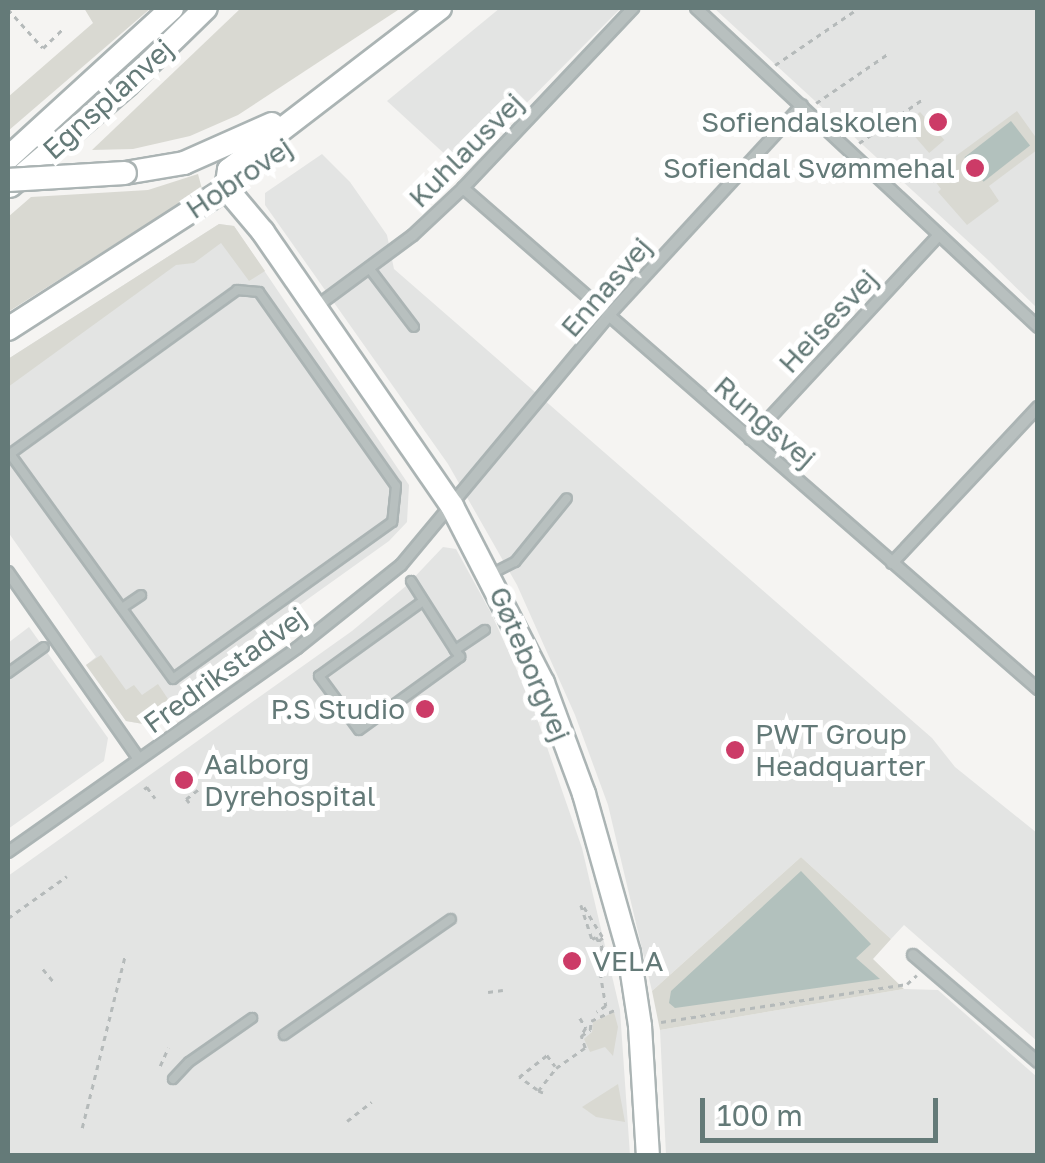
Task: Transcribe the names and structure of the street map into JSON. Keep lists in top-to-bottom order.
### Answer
{
  "streets": {
    "main road": ["Egnsplanvej", "Hobrovej", "Gøteborgvej"],
    "street": [
      "Kuhlausvej",
      "Ennasvej",
      "Heisesvej",
      "Rungsvej",
      "Fredrikstadvej"
    ]
  },
  "crossings": [
    ["Kuhlausvej", "Rungsvej"],
    ["Kuhlausvej", "Gøteborgvej"],
    ["Hobrovej", "Gøteborgvej"],
    ["Ennasvej", "Rungsvej"],
    ["Ennasvej", "Gøteborgvej"],
    ["Ennasvej", "Fredrikstadvej"],
    ["Heisesvej", "Rungsvej"],
    ["Gøteborgvej", "Fredrikstadvej"]
  ],
  "places": [
    "Sofiendalskolen",
    "Sofiendal Svømmehal",
    "P.S Studio",
    "PWT Group Headquarter",
    "Aalborg Dyrehospital",
    "VELA"
  ],
  "scale_bar": "100 m"
}
